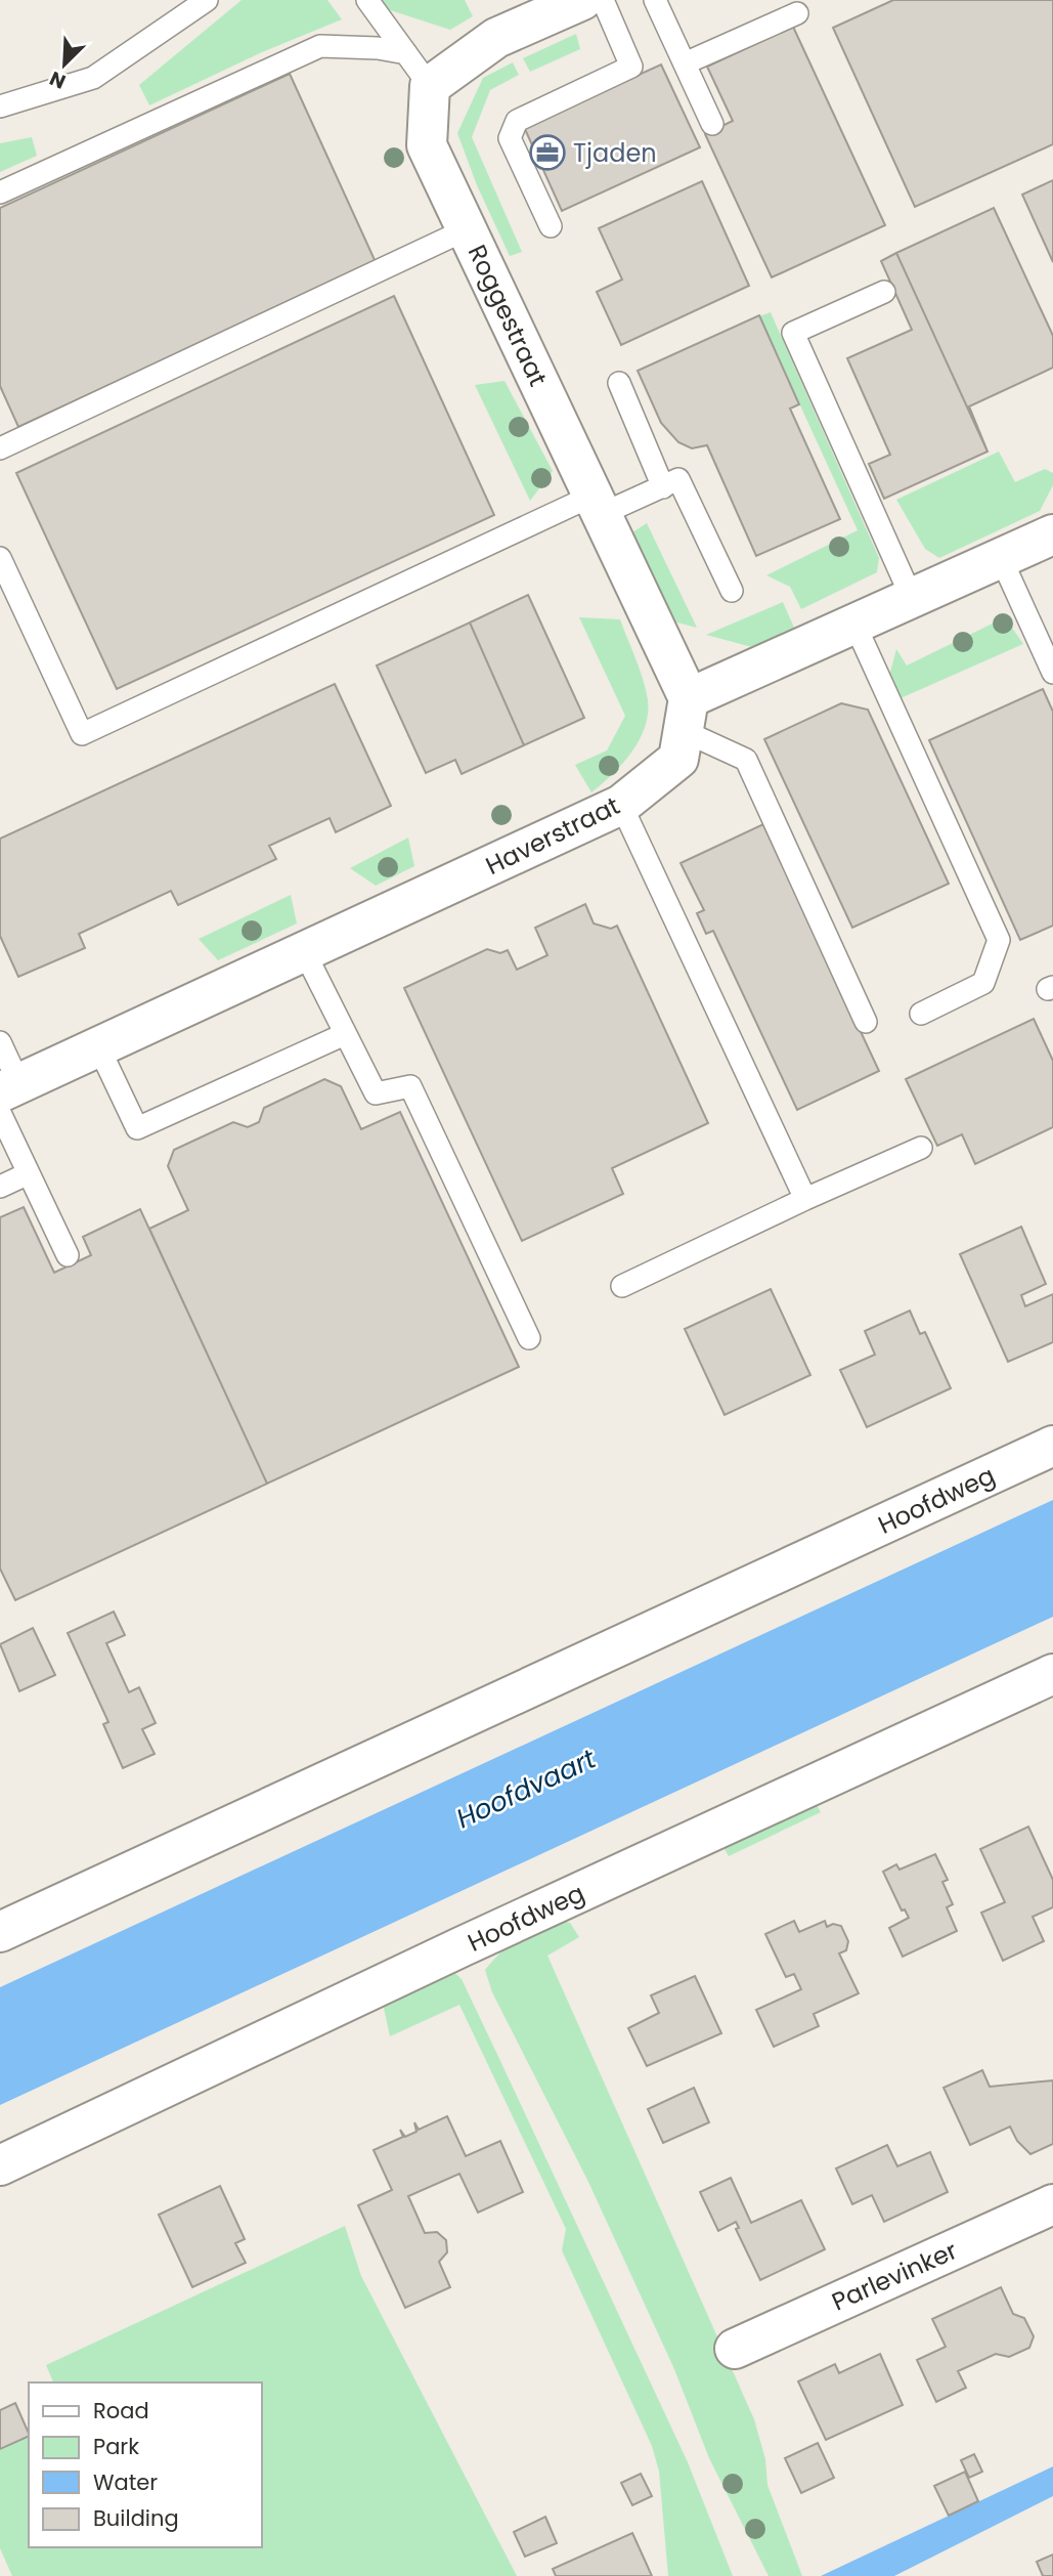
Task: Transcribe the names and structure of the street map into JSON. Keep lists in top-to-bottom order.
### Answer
{
  "streets": {
    "street": [
      "Roggestraat",
      "Haverstraat",
      "Hoofdweg",
      "Parlevinker"
    ]
  },
  "crossings": [
    ["Roggestraat", "Haverstraat"]
  ],
  "water": ["Hoofdvaart"],
  "places": {
    "office": ["Tjaden"]
  },
  "legend": [
    "Road",
    "Park",
    "Water",
    "Building"
  ],
  "north": "bottom left"
}
